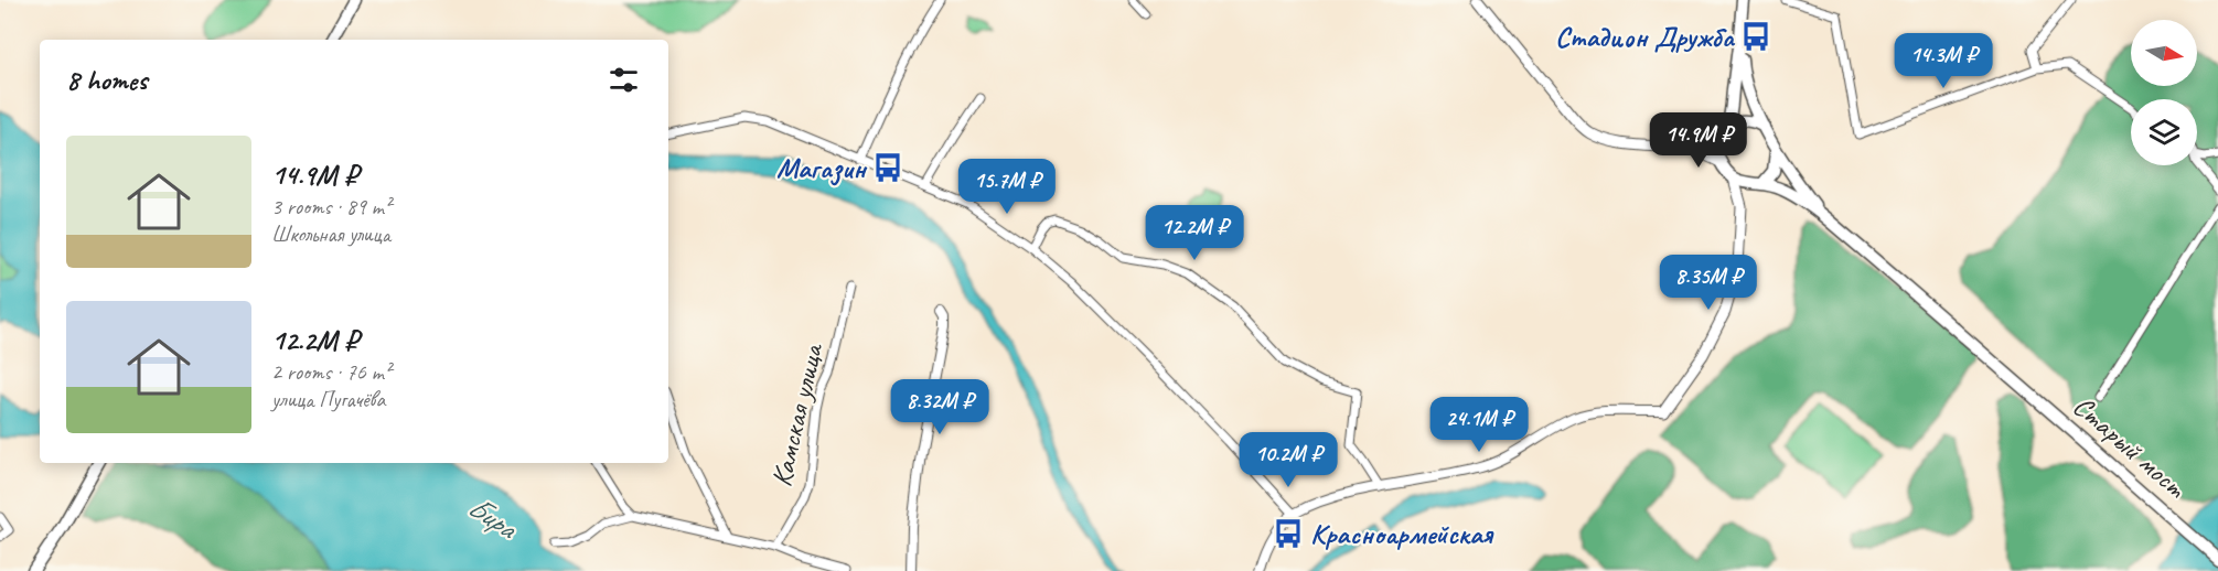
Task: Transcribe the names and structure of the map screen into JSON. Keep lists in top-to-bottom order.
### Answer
{
  "streets": {
    "main road": ["Старый мост"],
    "street": ["Камская улица"]
  },
  "water": ["Бира"],
  "places": {
    "bus stop": ["Стадион Дружба", "Магазин", "Красноармейская"]
  },
  "north": "right",
  "page": {
    "price": [
      "14.3M ₽",
      "14.9M ₽",
      "15.7M ₽",
      "12.2M ₽",
      "8.35M ₽",
      "8.32M ₽",
      "24.1M ₽",
      "10.2M ₽"
    ],
    "heading": "8 homes",
    "list": [
      {
        "name": "14.9M ₽",
        "note": "3 rooms · 89 m² · Школьная улица"
      },
      {
        "name": "12.2M ₽",
        "note": "2 rooms · 76 m² · улица Пугачёва"
      }
    ]
  }
}
